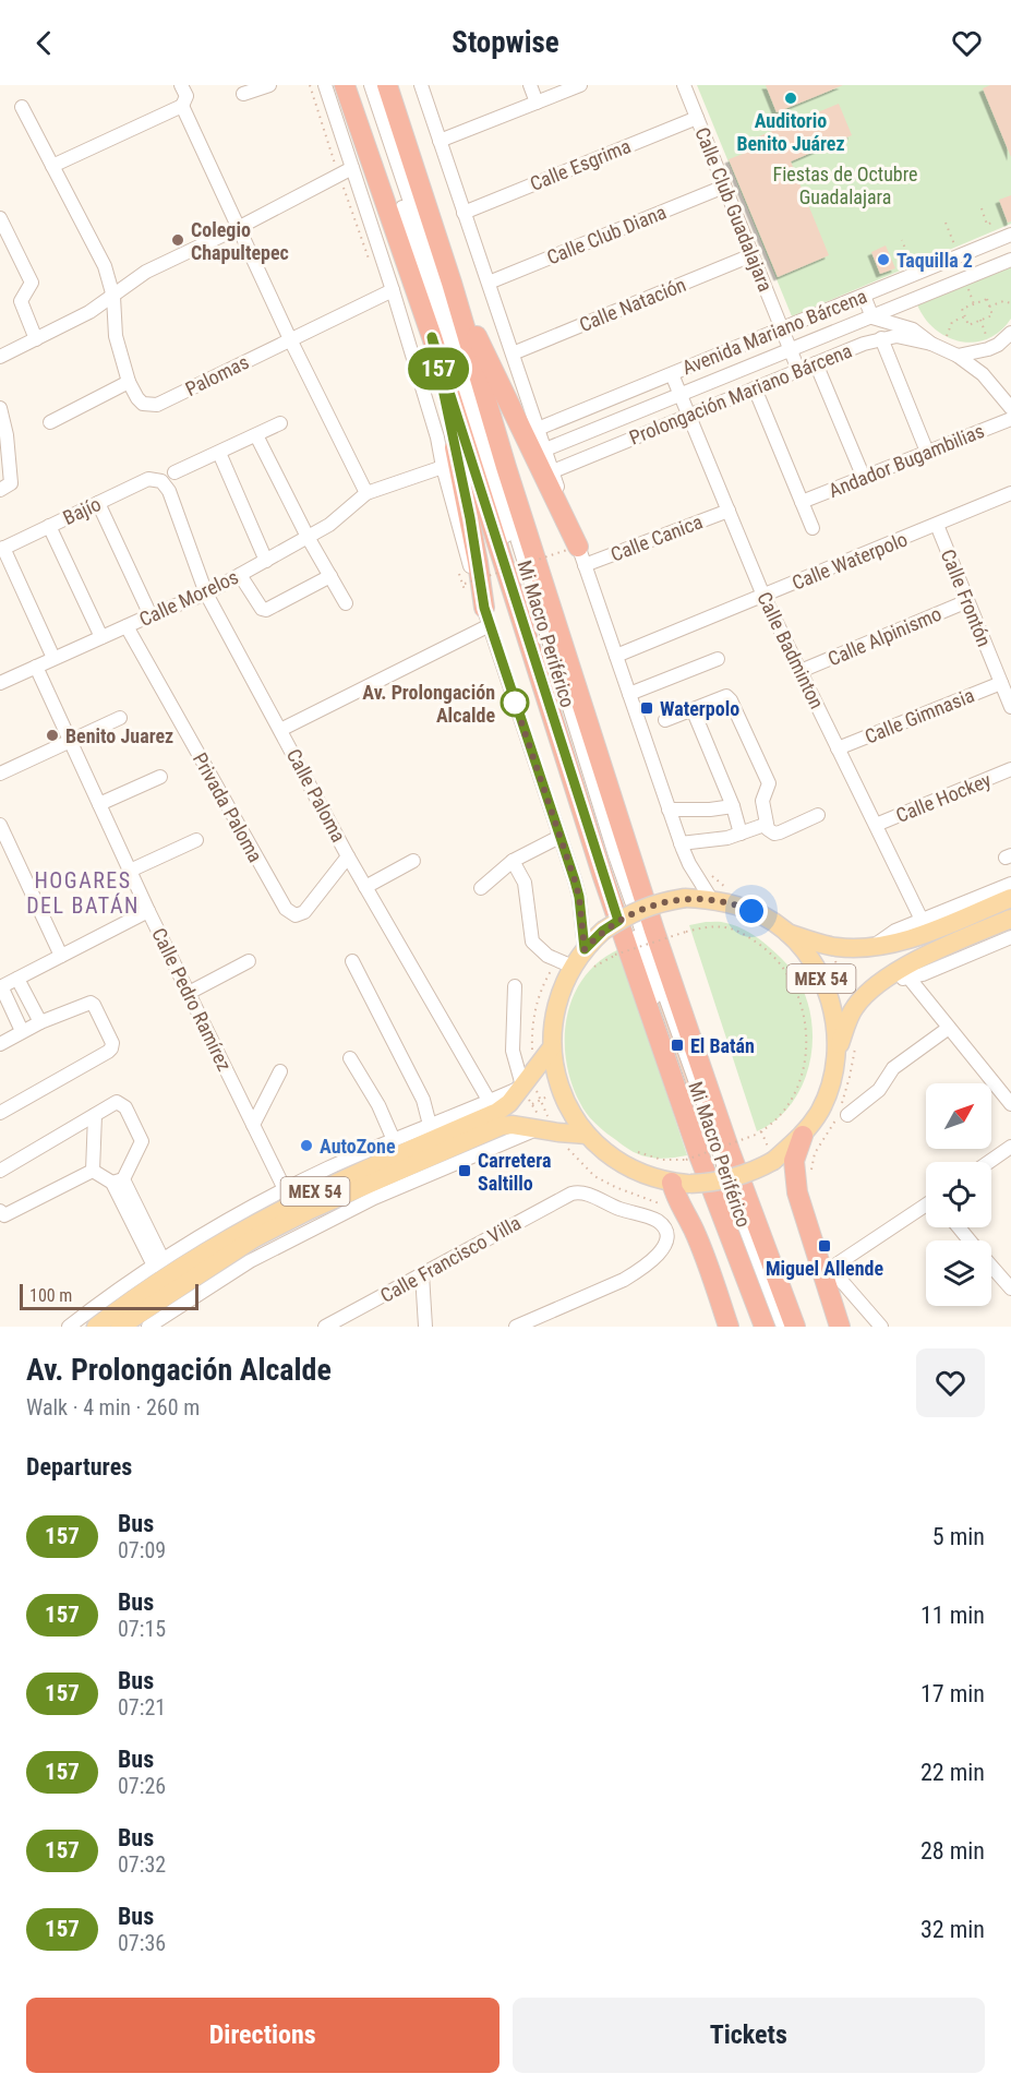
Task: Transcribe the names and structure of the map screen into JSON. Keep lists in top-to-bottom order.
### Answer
{
  "streets": {
    "main road": ["MEX 54"],
    "street": [
      "Calle Esgrima",
      "Calle Club Guadalajara",
      "Calle Club Diana",
      "Calle Natación",
      "Avenida Mariano Bárcena",
      "Palomas",
      "Prolongación Mariano Bárcena",
      "Andador Bugambilias",
      "Bajío",
      "Calle Canica",
      "Calle Waterpolo",
      "Calle Morelos",
      "Calle Frontón",
      "Mi Macro Periférico",
      "Calle Alpinismo",
      "Calle Badminton",
      "Calle Gimnasia",
      "Calle Paloma",
      "Calle Hockey",
      "Privada Paloma",
      "Calle Pedro Ramírez",
      "Calle Francisco Villa"
    ]
  },
  "crossings": [
    ["Calle Esgrima", "Calle Club Guadalajara"],
    ["Calle Club Guadalajara", "Calle Club Diana"],
    ["Calle Club Guadalajara", "Calle Natación"],
    ["Calle Club Guadalajara", "Avenida Mariano Bárcena"],
    ["Calle Club Guadalajara", "Prolongación Mariano Bárcena"],
    ["Avenida Mariano Bárcena", "Calle Badminton"],
    ["Prolongación Mariano Bárcena", "Calle Badminton"],
    ["Bajío", "Calle Paloma"],
    ["Calle Canica", "Calle Badminton"],
    ["Calle Waterpolo", "Calle Frontón"],
    ["Calle Waterpolo", "Calle Badminton"],
    ["Calle Morelos", "Calle Paloma"],
    ["Calle Morelos", "Privada Paloma"],
    ["Calle Morelos", "Calle Pedro Ramírez"],
    ["Calle Frontón", "Calle Alpinismo"],
    ["Calle Frontón", "Calle Gimnasia"],
    ["Calle Alpinismo", "Calle Badminton"],
    ["Calle Badminton", "Calle Gimnasia"],
    ["Calle Badminton", "Calle Hockey"],
    ["Calle Paloma", "Privada Paloma"]
  ],
  "districts": ["HOGARES DEL BATÁN"],
  "parks": ["Fiestas de Octubre Guadalajara"],
  "places": {
    "other": [
      "Auditorio Benito Juárez",
      "Colegio Chapultepec",
      "Taquilla 2",
      "Av. Prolongación Alcalde",
      "Benito Juarez",
      "AutoZone"
    ],
    "transit": [
      "Waterpolo",
      "El Batán",
      "Carretera Saltillo",
      "Miguel Allende"
    ]
  },
  "lines": ["bus line 157"],
  "scale_bar": "100 m",
  "north": "top right",
  "page": {
    "header": "Stopwise",
    "on_map": "157",
    "scale": "100 m",
    "heading": [
      ["Av. Prolongación Alcalde", "Walk · 4 min · 260 m"],
      "Departures"
    ],
    "list": [
      {
        "mark": "157",
        "name": "Bus",
        "note": "07:09",
        "value": "5 min"
      },
      {
        "mark": "157",
        "name": "Bus",
        "note": "07:15",
        "value": "11 min"
      },
      {
        "mark": "157",
        "name": "Bus",
        "note": "07:21",
        "value": "17 min"
      },
      {
        "mark": "157",
        "name": "Bus",
        "note": "07:26",
        "value": "22 min"
      },
      {
        "mark": "157",
        "name": "Bus",
        "note": "07:32",
        "value": "28 min"
      },
      {
        "mark": "157",
        "name": "Bus",
        "note": "07:36",
        "value": "32 min"
      }
    ],
    "buttons": ["Directions", "Tickets"]
  }
}
